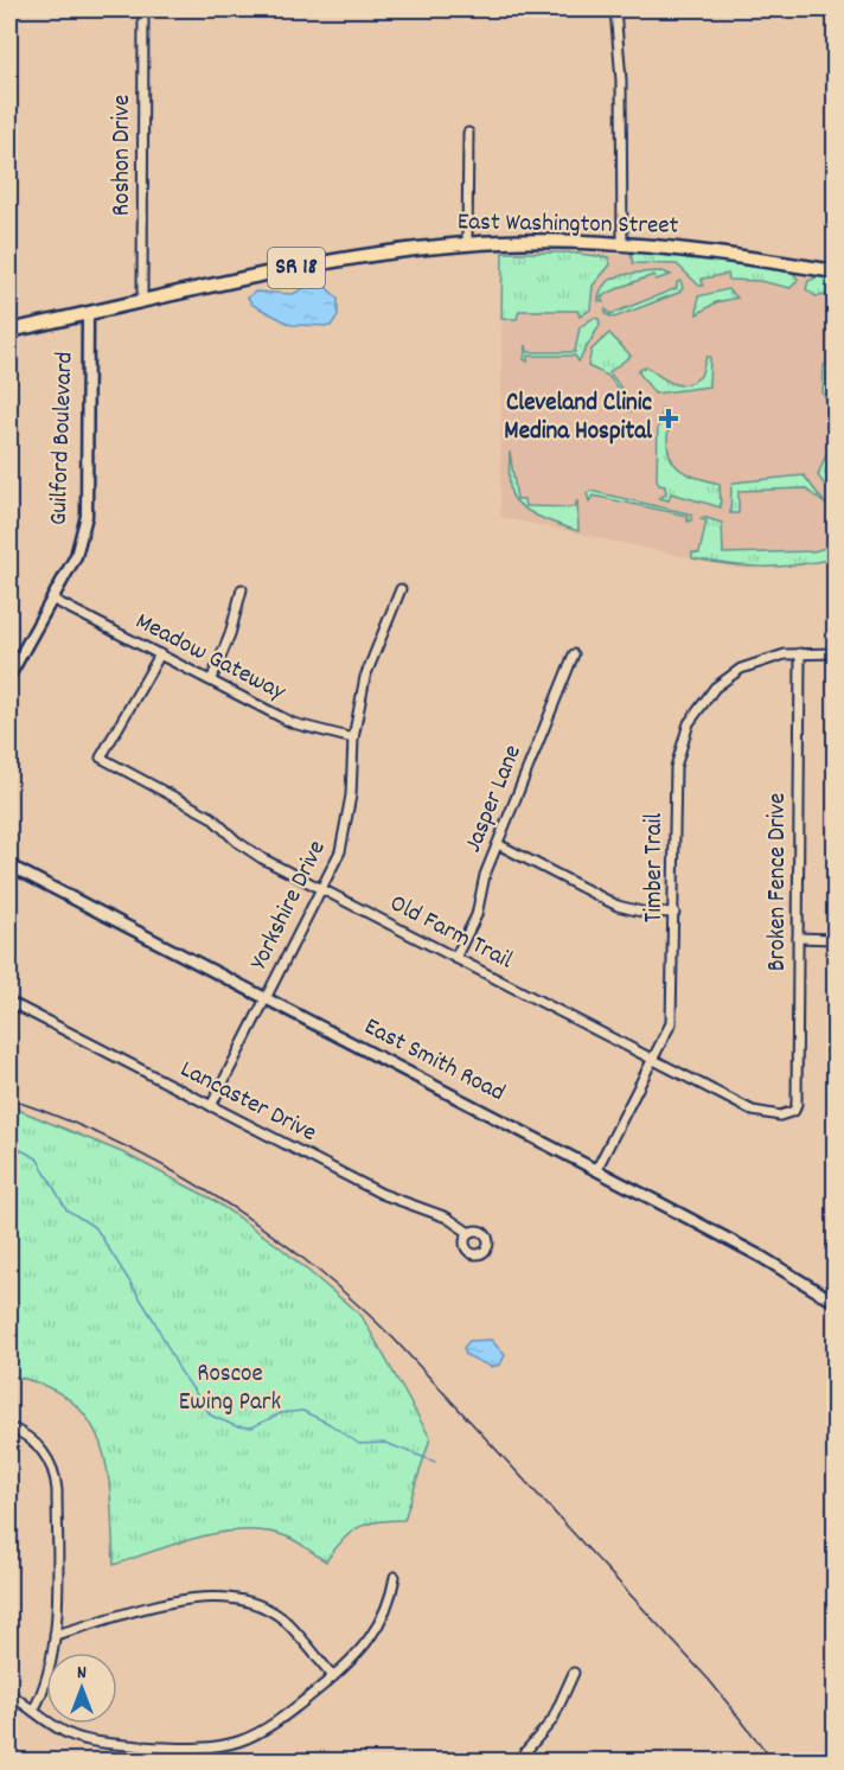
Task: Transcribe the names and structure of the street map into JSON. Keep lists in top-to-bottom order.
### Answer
{
  "streets": {
    "highway": ["East Washington Street", "SR 18"],
    "street": [
      "Roshon Drive",
      "Guilford Boulevard",
      "Meadow Gateway",
      "Jasper Lane",
      "Timber Trail",
      "Broken Fence Drive",
      "Yorkshire Drive",
      "Old Farm Trail",
      "East Smith Road",
      "Lancaster Drive"
    ]
  },
  "crossings": [
    ["Roshon Drive", "East Washington Street"],
    ["East Washington Street", "Guilford Boulevard"],
    ["Guilford Boulevard", "Meadow Gateway"],
    ["Meadow Gateway", "Yorkshire Drive"],
    ["Meadow Gateway", "Old Farm Trail"],
    ["Jasper Lane", "Old Farm Trail"],
    ["Timber Trail", "Broken Fence Drive"],
    ["Timber Trail", "Old Farm Trail"],
    ["Timber Trail", "East Smith Road"],
    ["Broken Fence Drive", "Old Farm Trail"],
    ["Yorkshire Drive", "Old Farm Trail"],
    ["Yorkshire Drive", "East Smith Road"],
    ["Yorkshire Drive", "Lancaster Drive"]
  ],
  "parks": ["Roscoe Ewing Park"],
  "places": {
    "health": ["Cleveland Clinic Medina Hospital"]
  },
  "north": "top"
}
